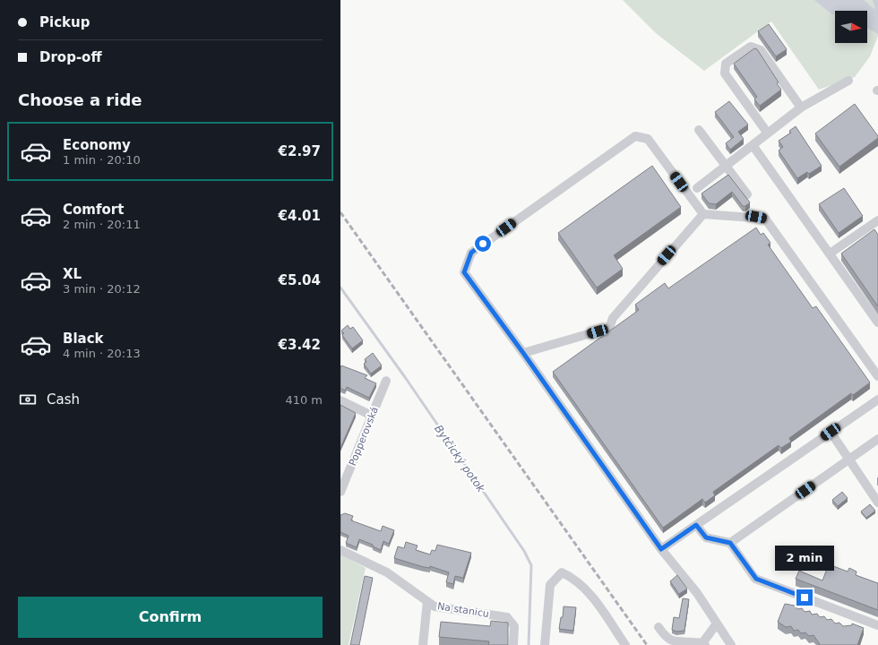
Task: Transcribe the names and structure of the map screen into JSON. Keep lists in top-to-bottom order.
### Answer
{
  "streets": {
    "street": ["Popperovská", "Na stanicu"]
  },
  "water": ["Bytčický potok"],
  "north": "right",
  "page": {
    "banner": ["Pickup", "Drop-off"],
    "heading": "Choose a ride",
    "list": [
      {
        "name": "Economy",
        "note": "1 min · 20:10",
        "value": "€2.97"
      },
      {
        "name": "Comfort",
        "note": "2 min · 20:11",
        "value": "€4.01"
      },
      {
        "name": "XL",
        "note": "3 min · 20:12",
        "value": "€5.04"
      },
      {
        "name": "Black",
        "note": "4 min · 20:13",
        "value": "€3.42"
      }
    ],
    "pay": ["Cash", "410 m"],
    "bubble": "2 min",
    "buttons": "Confirm"
  }
}
